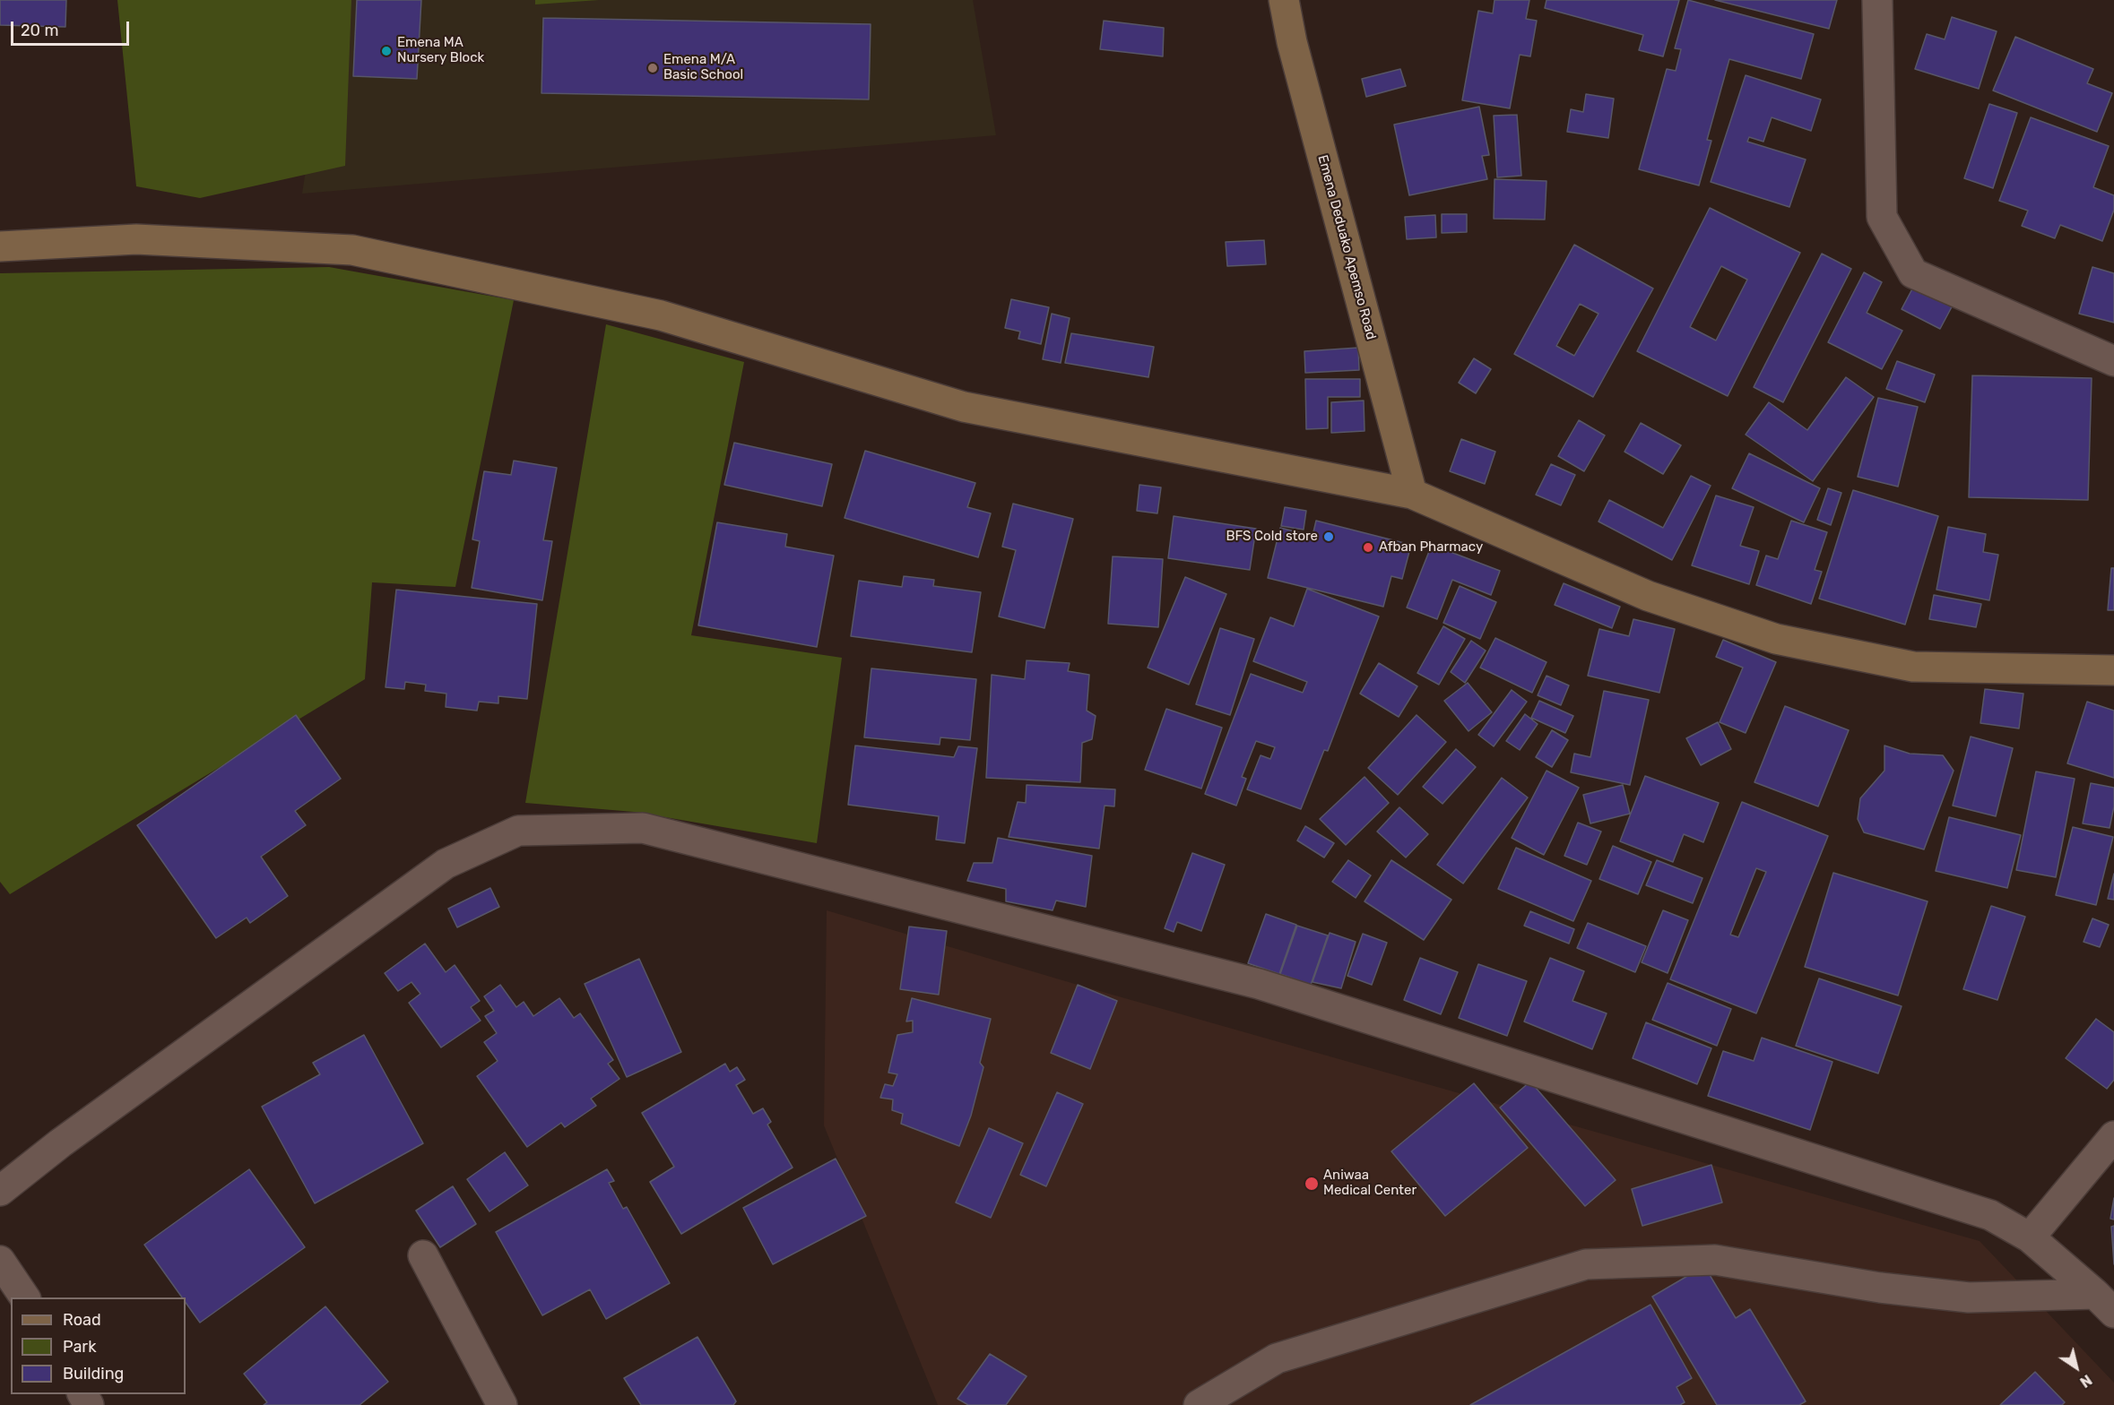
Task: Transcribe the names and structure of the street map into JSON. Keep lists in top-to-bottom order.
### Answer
{
  "streets": {
    "street": ["Emena Deduako Apemso Road"]
  },
  "places": [
    "Emena MA Nursery Block",
    "Emena M/A Basic School",
    "BFS Cold store",
    "Afban Pharmacy",
    "Aniwaa Medical Center"
  ],
  "legend": ["Road", "Park", "Building"],
  "scale_bar": "20 m",
  "north": "bottom right"
}
